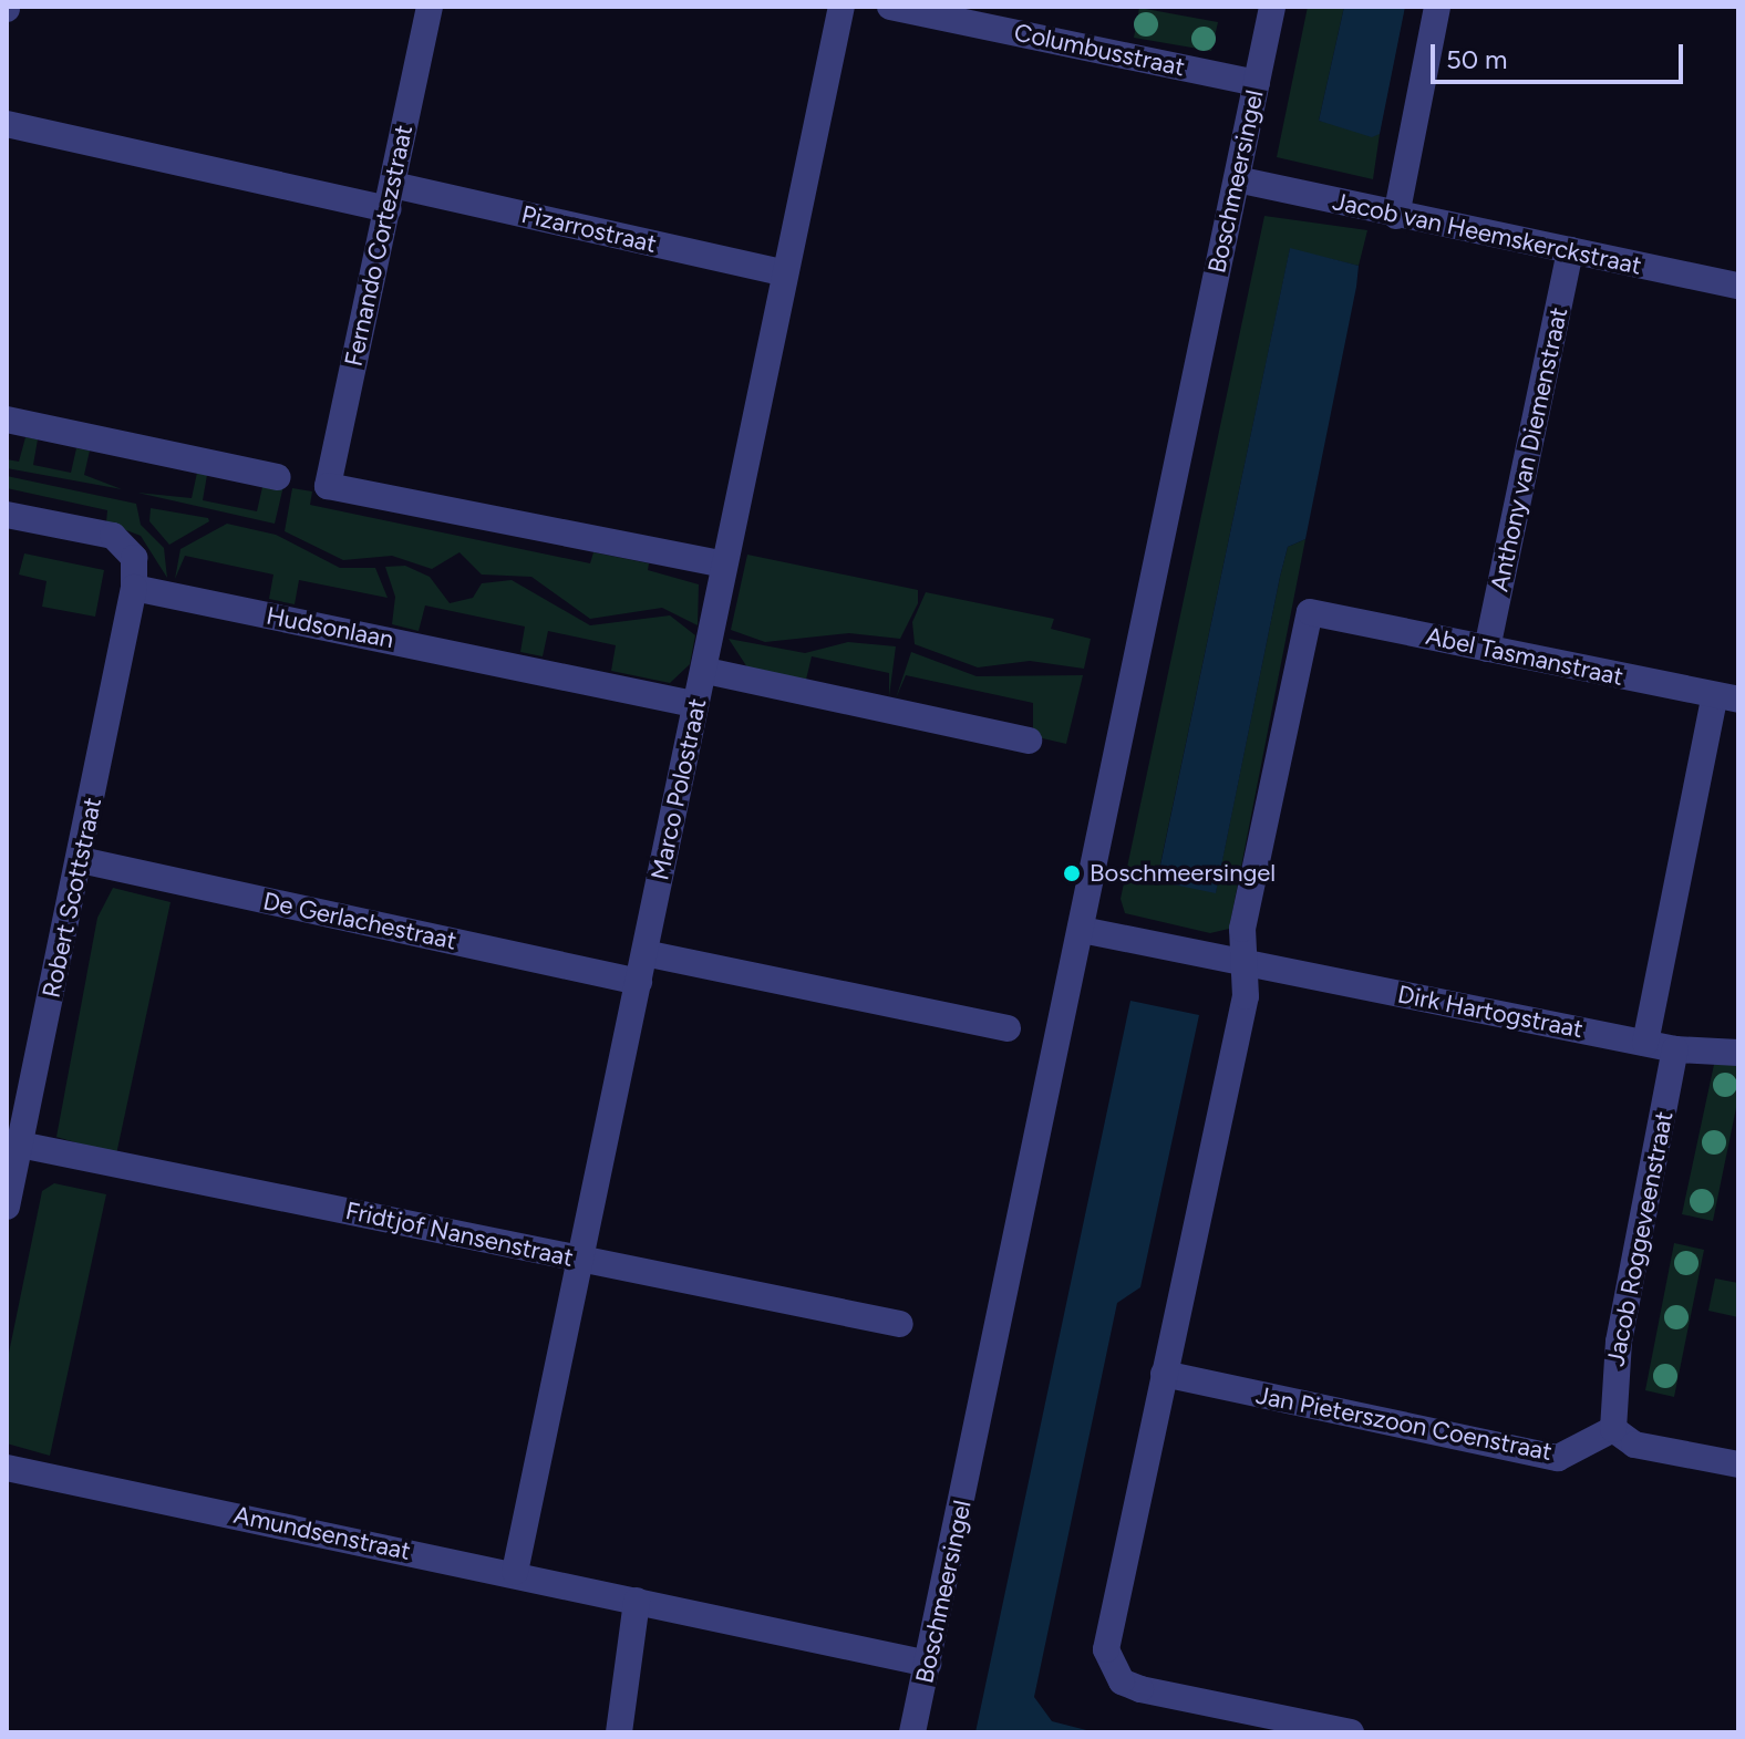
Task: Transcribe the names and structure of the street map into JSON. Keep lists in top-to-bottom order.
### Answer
{
  "streets": {
    "street": [
      "Columbusstraat",
      "Boschmeersingel",
      "Pizarrostraat",
      "Jacob van Heemskerckstraat",
      "Fernando Cortezstraat",
      "Anthony van Diemenstraat",
      "Hudsonlaan",
      "Abel Tasmanstraat",
      "Marco Polostraat",
      "Robert Scottstraat",
      "De Gerlachestraat",
      "Dirk Hartogstraat",
      "Fridtjof Nansenstraat",
      "Jacob Roggeveenstraat",
      "Jan Pieterszoon Coenstraat",
      "Amundsenstraat"
    ]
  },
  "crossings": [
    ["Columbusstraat", "Boschmeersingel"],
    ["Boschmeersingel", "Jacob van Heemskerckstraat"],
    ["Boschmeersingel", "Amundsenstraat"],
    ["Pizarrostraat", "Fernando Cortezstraat"],
    ["Pizarrostraat", "Marco Polostraat"],
    ["Jacob van Heemskerckstraat", "Anthony van Diemenstraat"],
    ["Fernando Cortezstraat", "Marco Polostraat"],
    ["Anthony van Diemenstraat", "Abel Tasmanstraat"],
    ["Hudsonlaan", "Marco Polostraat"],
    ["Hudsonlaan", "Robert Scottstraat"],
    ["Abel Tasmanstraat", "Dirk Hartogstraat"],
    ["Marco Polostraat", "De Gerlachestraat"],
    ["Marco Polostraat", "Fridtjof Nansenstraat"],
    ["Marco Polostraat", "Amundsenstraat"],
    ["Robert Scottstraat", "De Gerlachestraat"],
    ["Robert Scottstraat", "Fridtjof Nansenstraat"],
    ["Dirk Hartogstraat", "Jacob Roggeveenstraat"],
    ["Jacob Roggeveenstraat", "Jan Pieterszoon Coenstraat"]
  ],
  "places": ["Boschmeersingel"],
  "scale_bar": "50 m"
}
